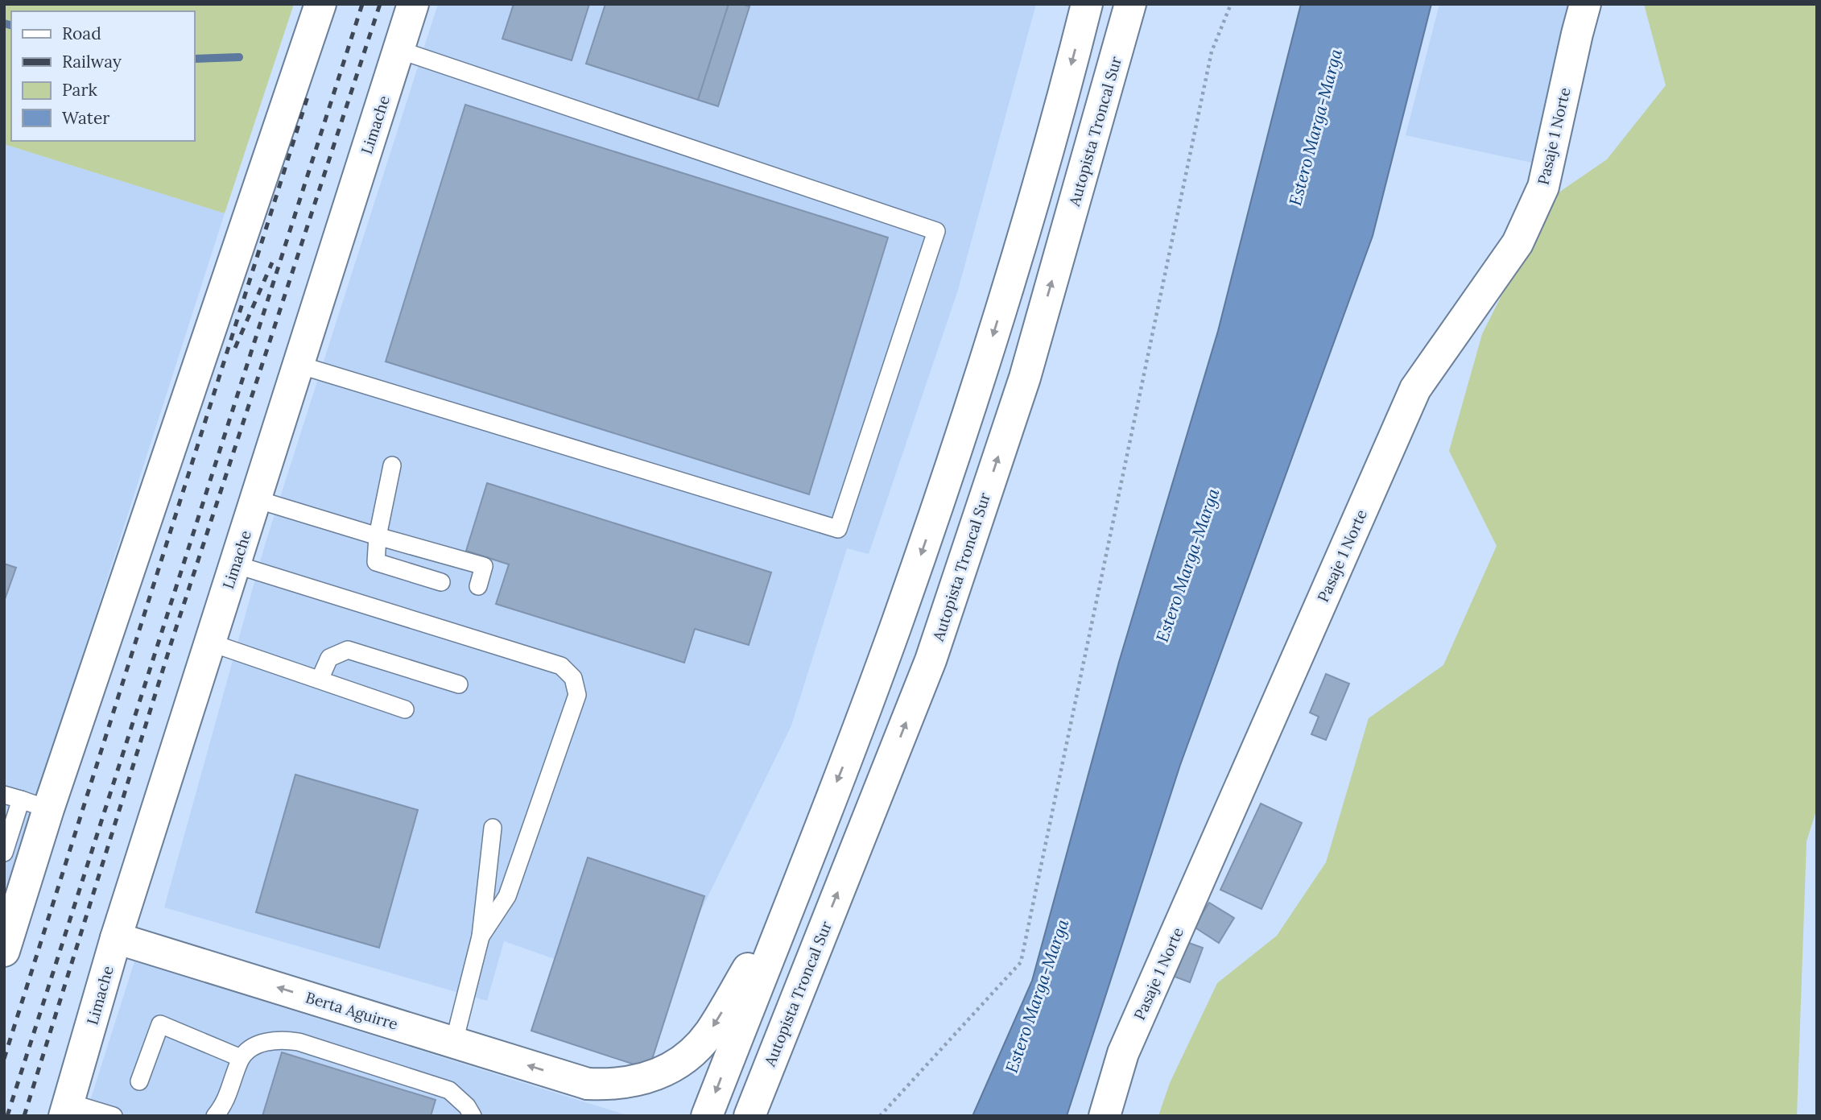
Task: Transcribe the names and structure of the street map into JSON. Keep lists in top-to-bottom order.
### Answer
{
  "streets": {
    "main road": [
      "Limache",
      "Autopista Troncal Sur",
      "Pasaje 1 Norte",
      "Berta Aguirre"
    ]
  },
  "crossings": [
    ["Limache", "Berta Aguirre"]
  ],
  "one_way": ["Berta Aguirre"],
  "water": ["Estero Marga-Marga"],
  "legend": [
    "Road",
    "Railway",
    "Park",
    "Water"
  ]
}
